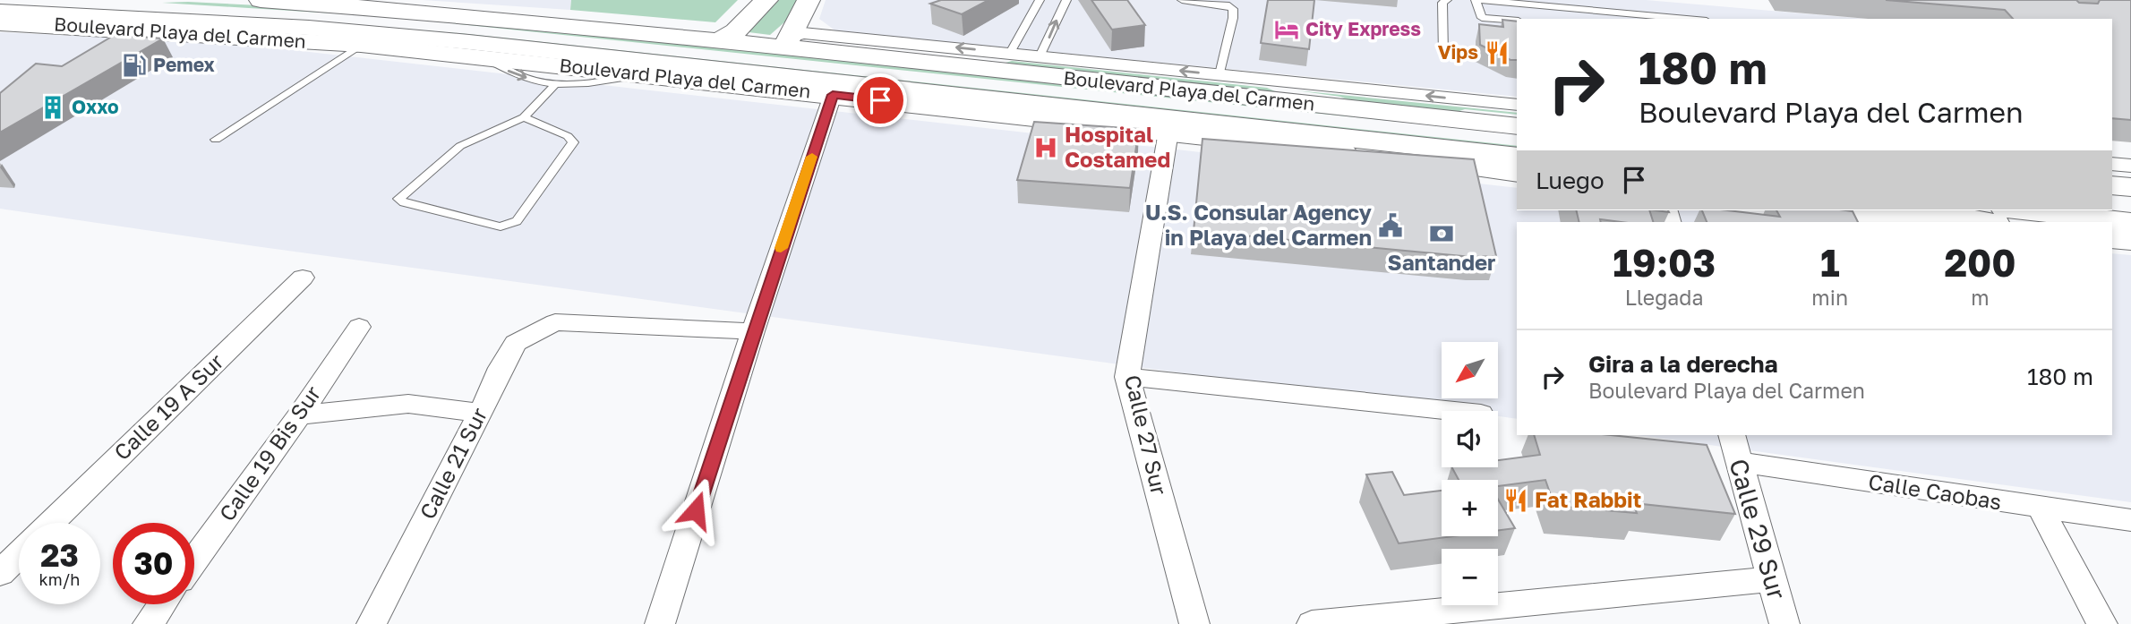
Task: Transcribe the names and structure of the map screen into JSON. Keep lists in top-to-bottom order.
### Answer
{
  "streets": {
    "main road": ["Boulevard Playa del Carmen"],
    "street": [
      "Calle 19 A Sur",
      "Calle 27 Sur",
      "Calle 19 Bis Sur",
      "Calle 21 Sur",
      "Calle Caobas",
      "Calle 29 Sur"
    ]
  },
  "crossings": [
    ["Boulevard Playa del Carmen", "Calle 27 Sur"],
    ["Calle Caobas", "Calle 29 Sur"]
  ],
  "places": {
    "hotel": ["City Express"],
    "restaurant": ["Vips", "Fat Rabbit"],
    "fuel station": ["Pemex"],
    "building": ["Oxxo"],
    "hospital": ["Hospital Costamed"],
    "public building": ["U.S. Consular Agency in Playa del Carmen"],
    "bank": ["Santander"]
  },
  "north": "bottom left",
  "page": {
    "turn": ["180 m", "Boulevard Playa del Carmen"],
    "then": "Luego",
    "eta": [
      "19:03",
      "Llegada",
      "1",
      "min",
      "200",
      "m"
    ],
    "list": [
      {
        "name": "Gira a la derecha",
        "note": "Boulevard Playa del Carmen",
        "value": "180 m"
      }
    ],
    "map_buttons": ["+", "−"],
    "speed": "23 km/h",
    "limit": "30"
  }
}
